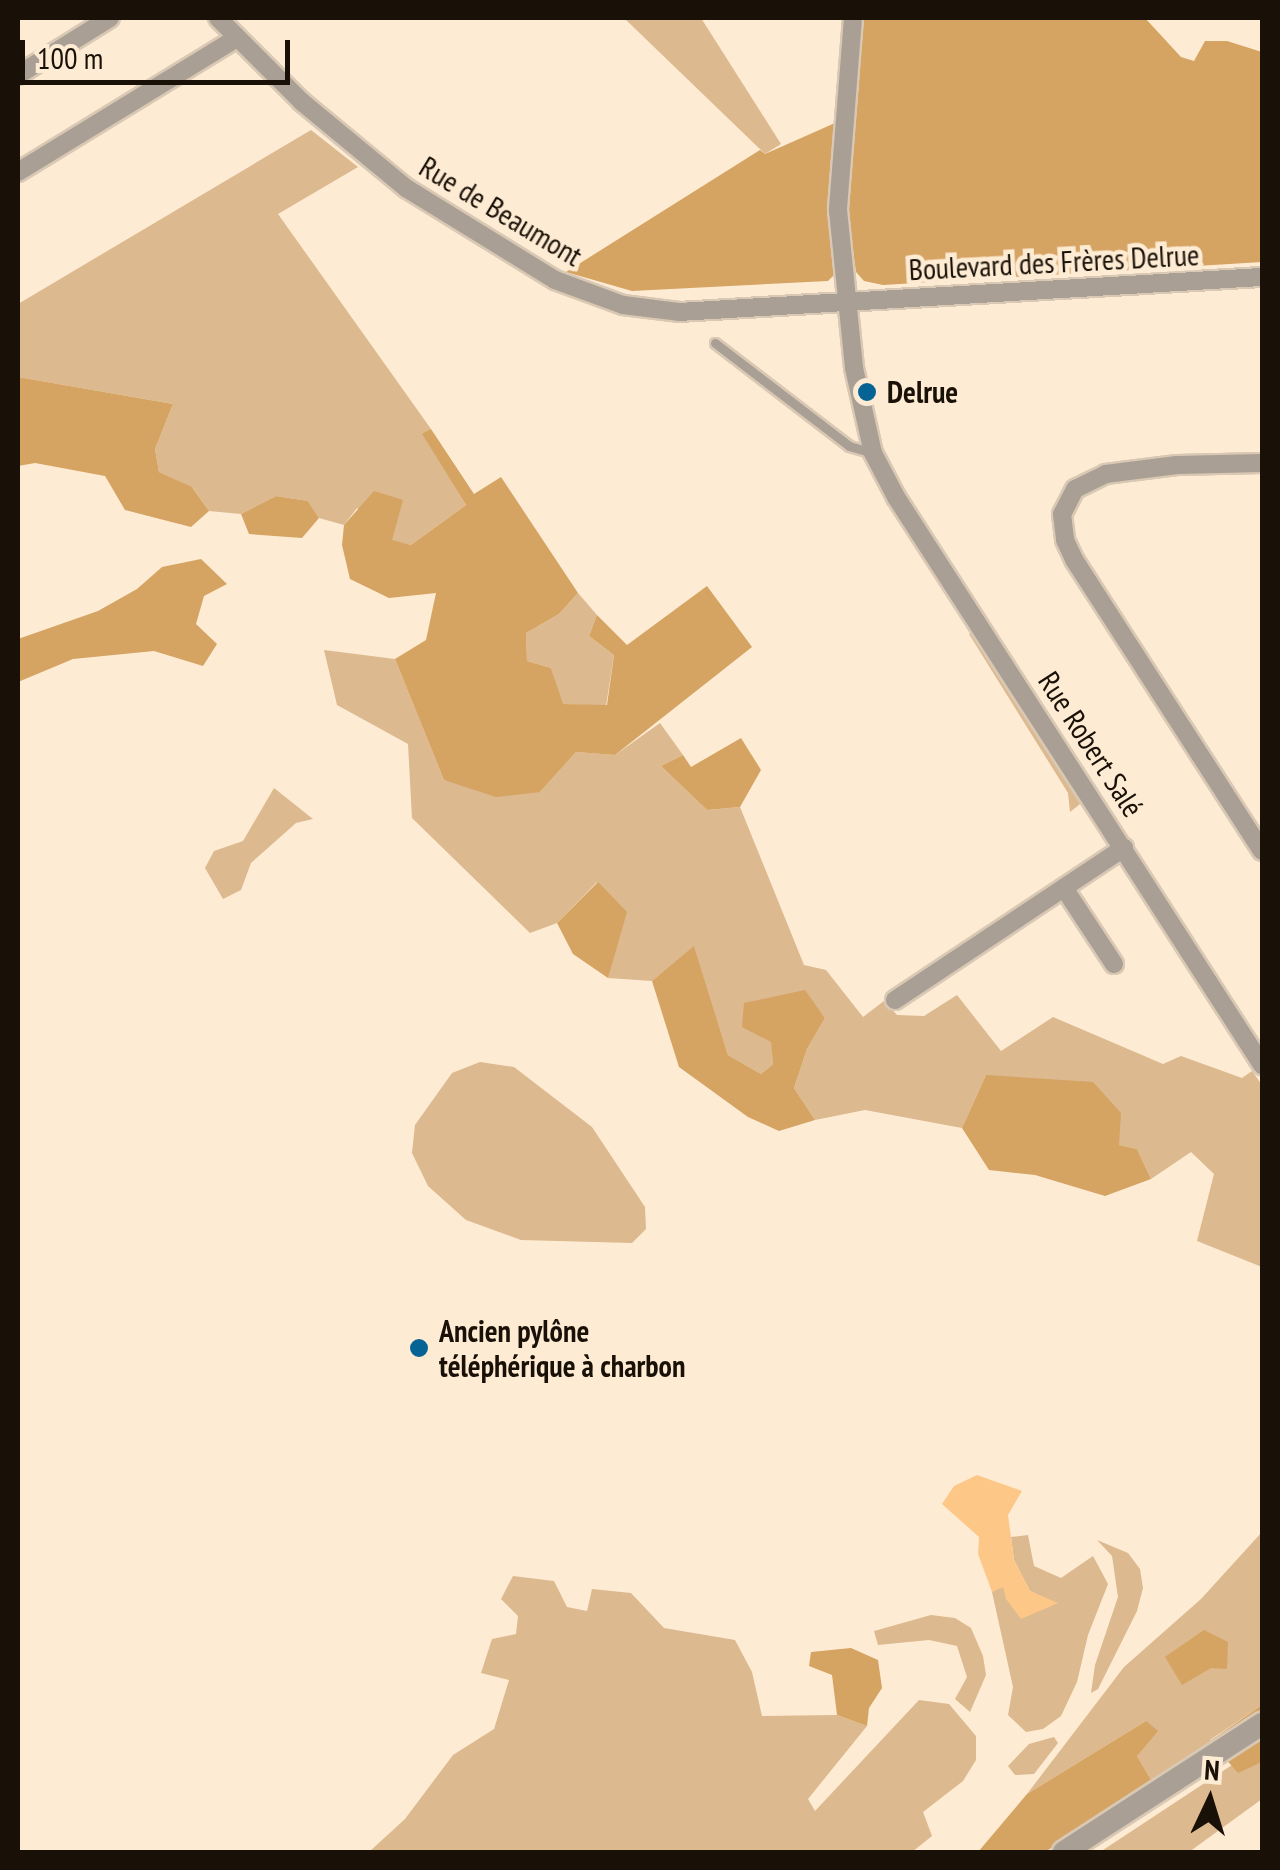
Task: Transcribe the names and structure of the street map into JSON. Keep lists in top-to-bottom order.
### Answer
{
  "streets": {
    "street": ["Rue de Beaumont", "Boulevard des Frères Delrue", "Rue Robert Salé"]
  },
  "crossings": [
    ["Rue de Beaumont", "Boulevard des Frères Delrue"],
    ["Rue de Beaumont", "Rue Robert Salé"],
    ["Boulevard des Frères Delrue", "Rue Robert Salé"]
  ],
  "places": ["Delrue", "Ancien pylône téléphérique à charbon"],
  "scale_bar": "100 m",
  "north": "top"
}
